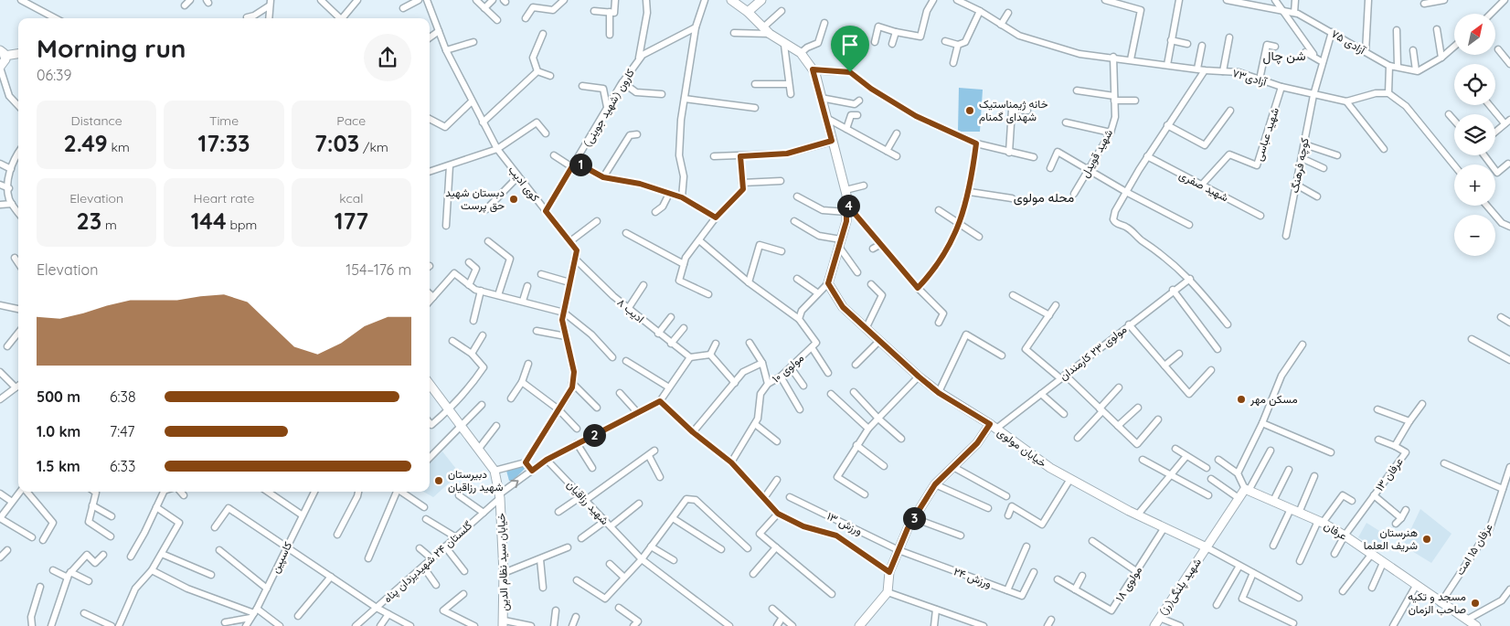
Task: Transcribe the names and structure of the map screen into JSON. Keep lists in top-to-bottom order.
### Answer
{
  "streets": {
    "street": [
      "آزادی ۷۵",
      "آزادی۷۳",
      "کارون (شهید جوینی)",
      "شهید عباسی",
      "شهید قویدل",
      "کوچه فرهنگ",
      "کوی ادیب",
      "شهید صفری",
      "ادیب ۸",
      "مولوی ۲۳ کارمندان",
      "مولوی ۱۰",
      "خیابان مولوی",
      "عرفان ۱۳",
      "شهید رزاقیان",
      "ورزش ۱۳",
      "عرفان",
      "عرفان ۱۵ امت",
      "کاسپین",
      "گلستان ۲۴ شهیدیزدان پناه",
      "خیابان سید نظام الدین",
      "ورزش ۲۴",
      "مولوی ۱۸",
      "شهید پلنگی(رز)"
    ]
  },
  "crossings": [
    ["آزادی ۷۵", "کوچه فرهنگ"],
    ["آزادی۷۳", "شهید عباسی"],
    ["آزادی۷۳", "شهید قویدل"],
    ["آزادی۷۳", "کوچه فرهنگ"],
    ["کارون (شهید جوینی)", "کوی ادیب"],
    ["شهید عباسی", "شهید صفری"],
    ["کوی ادیب", "ادیب ۸"],
    ["مولوی ۲۳ کارمندان", "خیابان مولوی"],
    ["خیابان مولوی", "مولوی ۱۸"],
    ["خیابان مولوی", "شهید پلنگی(رز)"],
    ["عرفان ۱۳", "عرفان"],
    ["ورزش ۱۳", "ورزش ۲۴"],
    ["عرفان", "عرفان ۱۵ امت"],
    ["گلستان ۲۴ شهیدیزدان پناه", "خیابان سید نظام الدین"]
  ],
  "districts": ["شن چال", "محله مولوی"],
  "places": [
    "خانه ژیمناستیک شهدای گمنام",
    "دبستان شهید حق پرست",
    "مسکن مهر",
    "دبیرستان شهید رزاقیان",
    "هنرستان شریف العلما",
    "مسجد و تکیه صاحب الزمان"
  ],
  "north": "top right",
  "page": {
    "map_buttons": ["+", "−"],
    "heading": ["Morning run", "06:39"],
    "stats": [
      ["Distance", "2.49 km"],
      ["Time", "17:33"],
      ["Pace", "7:03 /km"],
      ["Elevation", "23 m"],
      ["Heart rate", "144 bpm"],
      ["kcal", "177"]
    ],
    "pins": [
      "1",
      "4",
      "2",
      "3"
    ],
    "chart": ["Elevation", "154–176 m"],
    "list": [
      {
        "name": "500 m",
        "note": "6:38"
      },
      {
        "name": "1.0 km",
        "note": "7:47"
      },
      {
        "name": "1.5 km",
        "note": "6:33"
      }
    ]
  }
}
